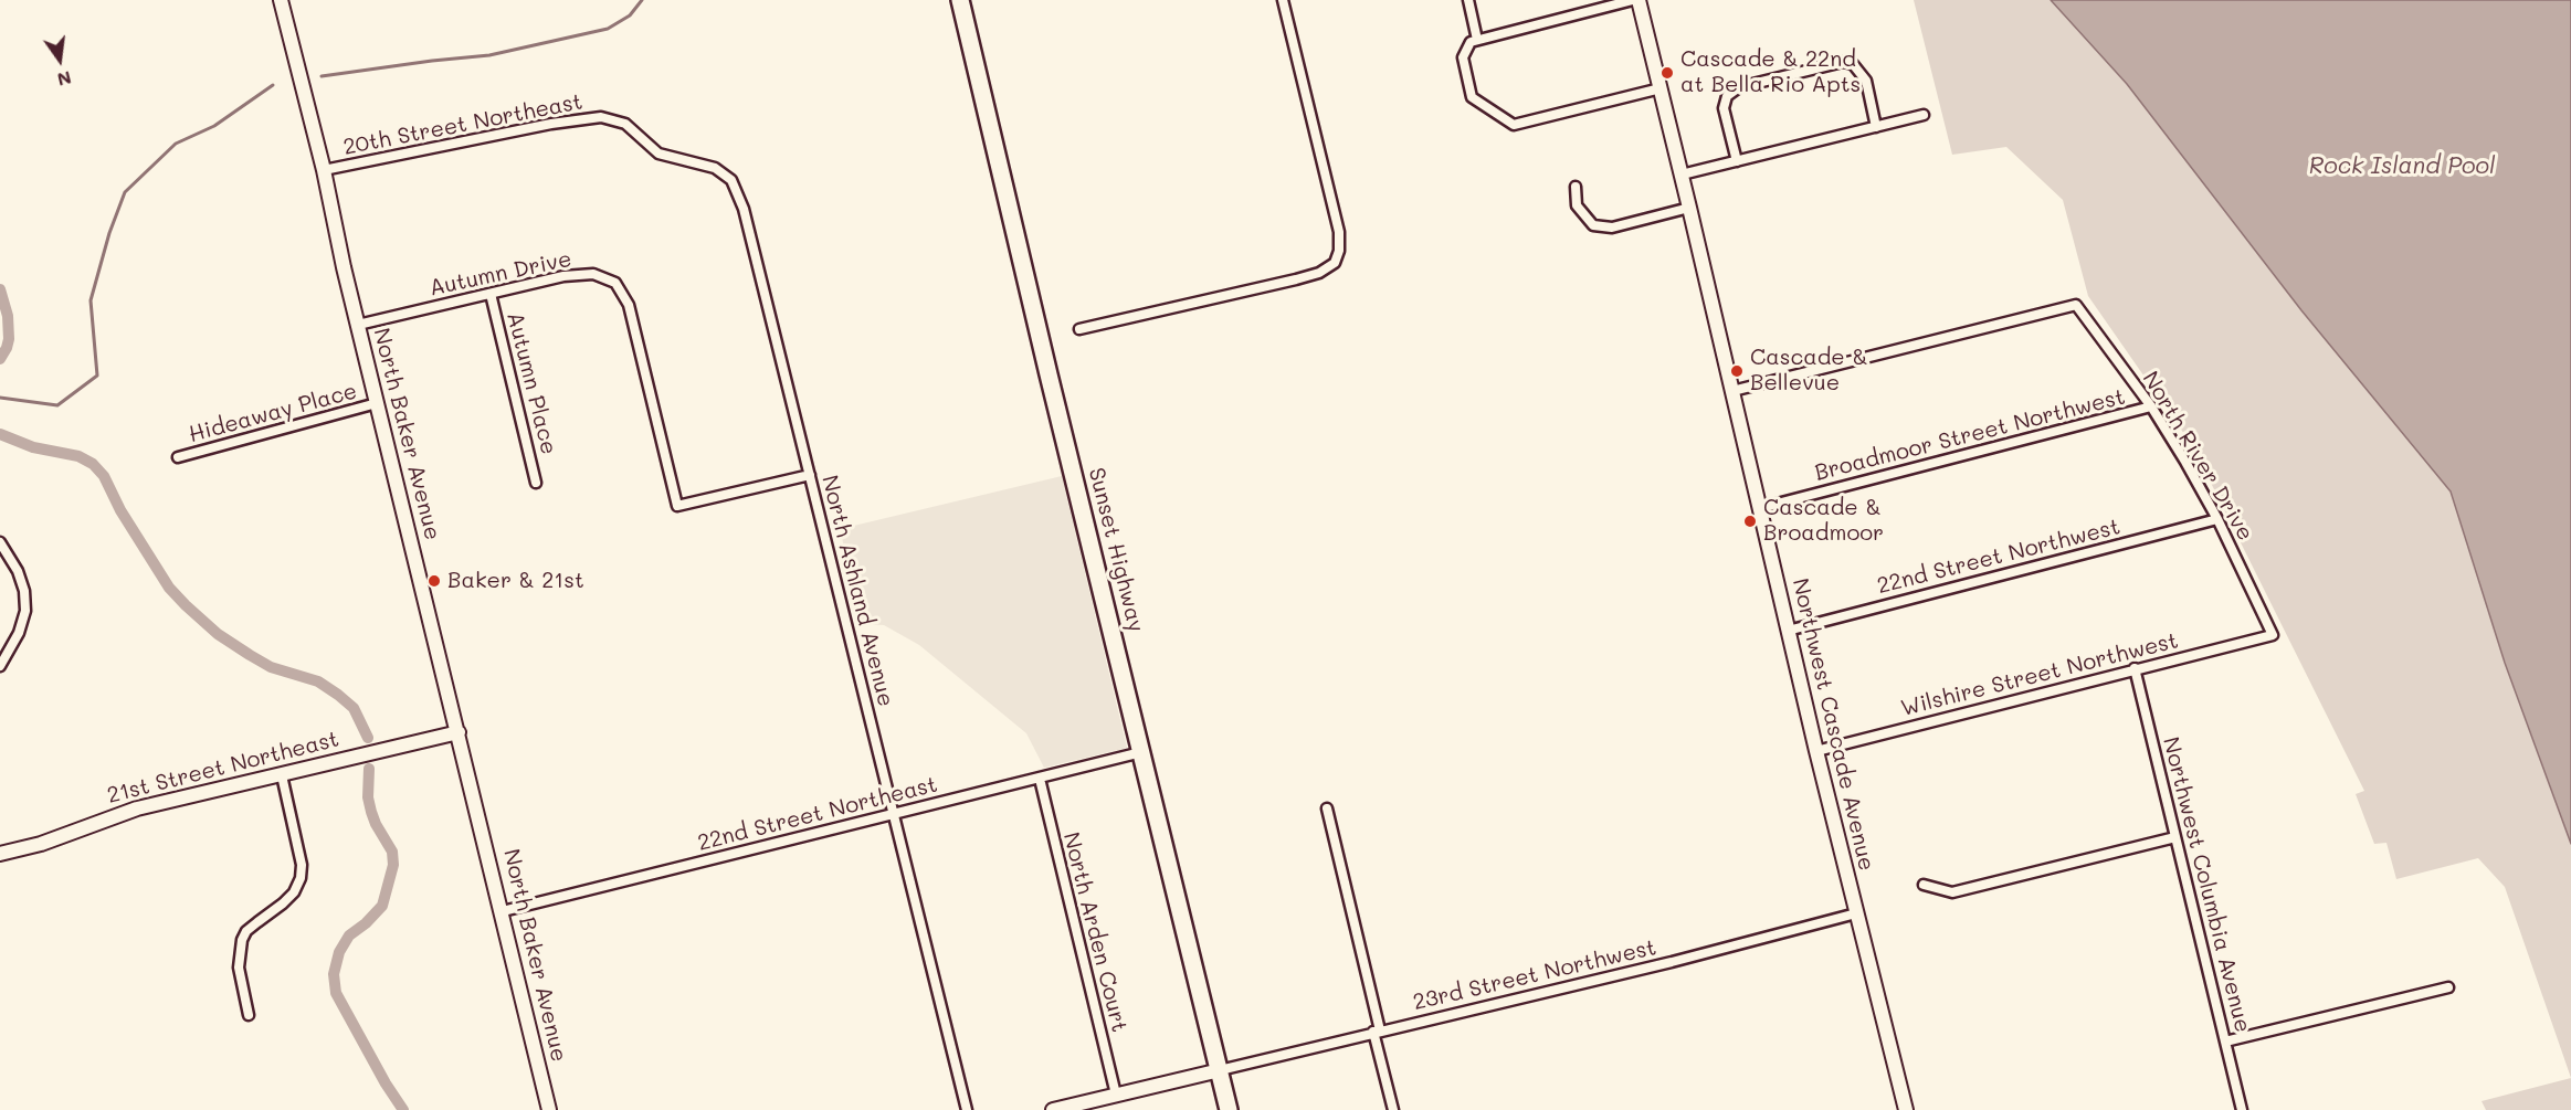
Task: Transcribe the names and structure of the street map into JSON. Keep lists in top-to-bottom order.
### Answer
{
  "streets": {
    "highway": ["Sunset Highway"],
    "street": [
      "20th Street Northeast",
      "Autumn Drive",
      "Autumn Place",
      "Hideaway Place",
      "North Baker Avenue",
      "Broadmoor Street Northwest",
      "North River Drive",
      "22nd Street Northwest",
      "North Ashland Avenue",
      "Wilshire Street Northwest",
      "Northwest Cascade Avenue",
      "21st Street Northeast",
      "22nd Street Northeast",
      "Northwest Columbia Avenue",
      "North Arden Court",
      "23rd Street Northwest"
    ]
  },
  "crossings": [
    ["20th Street Northeast", "North Baker Avenue"],
    ["20th Street Northeast", "North Ashland Avenue"],
    ["Autumn Drive", "Autumn Place"],
    ["Autumn Drive", "North Baker Avenue"],
    ["Autumn Drive", "North Ashland Avenue"],
    ["Hideaway Place", "North Baker Avenue"],
    ["North Baker Avenue", "21st Street Northeast"],
    ["North Baker Avenue", "22nd Street Northeast"],
    ["Broadmoor Street Northwest", "North River Drive"],
    ["Broadmoor Street Northwest", "Northwest Cascade Avenue"],
    ["North River Drive", "22nd Street Northwest"],
    ["North River Drive", "Wilshire Street Northwest"],
    ["North River Drive", "Northwest Cascade Avenue"],
    ["Sunset Highway", "22nd Street Northeast"],
    ["Sunset Highway", "23rd Street Northwest"],
    ["22nd Street Northwest", "Northwest Cascade Avenue"],
    ["North Ashland Avenue", "22nd Street Northeast"],
    ["Wilshire Street Northwest", "Northwest Cascade Avenue"],
    ["Wilshire Street Northwest", "Northwest Columbia Avenue"],
    ["Northwest Cascade Avenue", "23rd Street Northwest"],
    ["22nd Street Northeast", "North Arden Court"]
  ],
  "water": ["Rock Island Pool"],
  "places": [
    "Cascade & 22nd at Bella Rio Apts",
    "Cascade & Bellevue",
    "Cascade & Broadmoor",
    "Baker & 21st"
  ],
  "north": "bottom"
}
